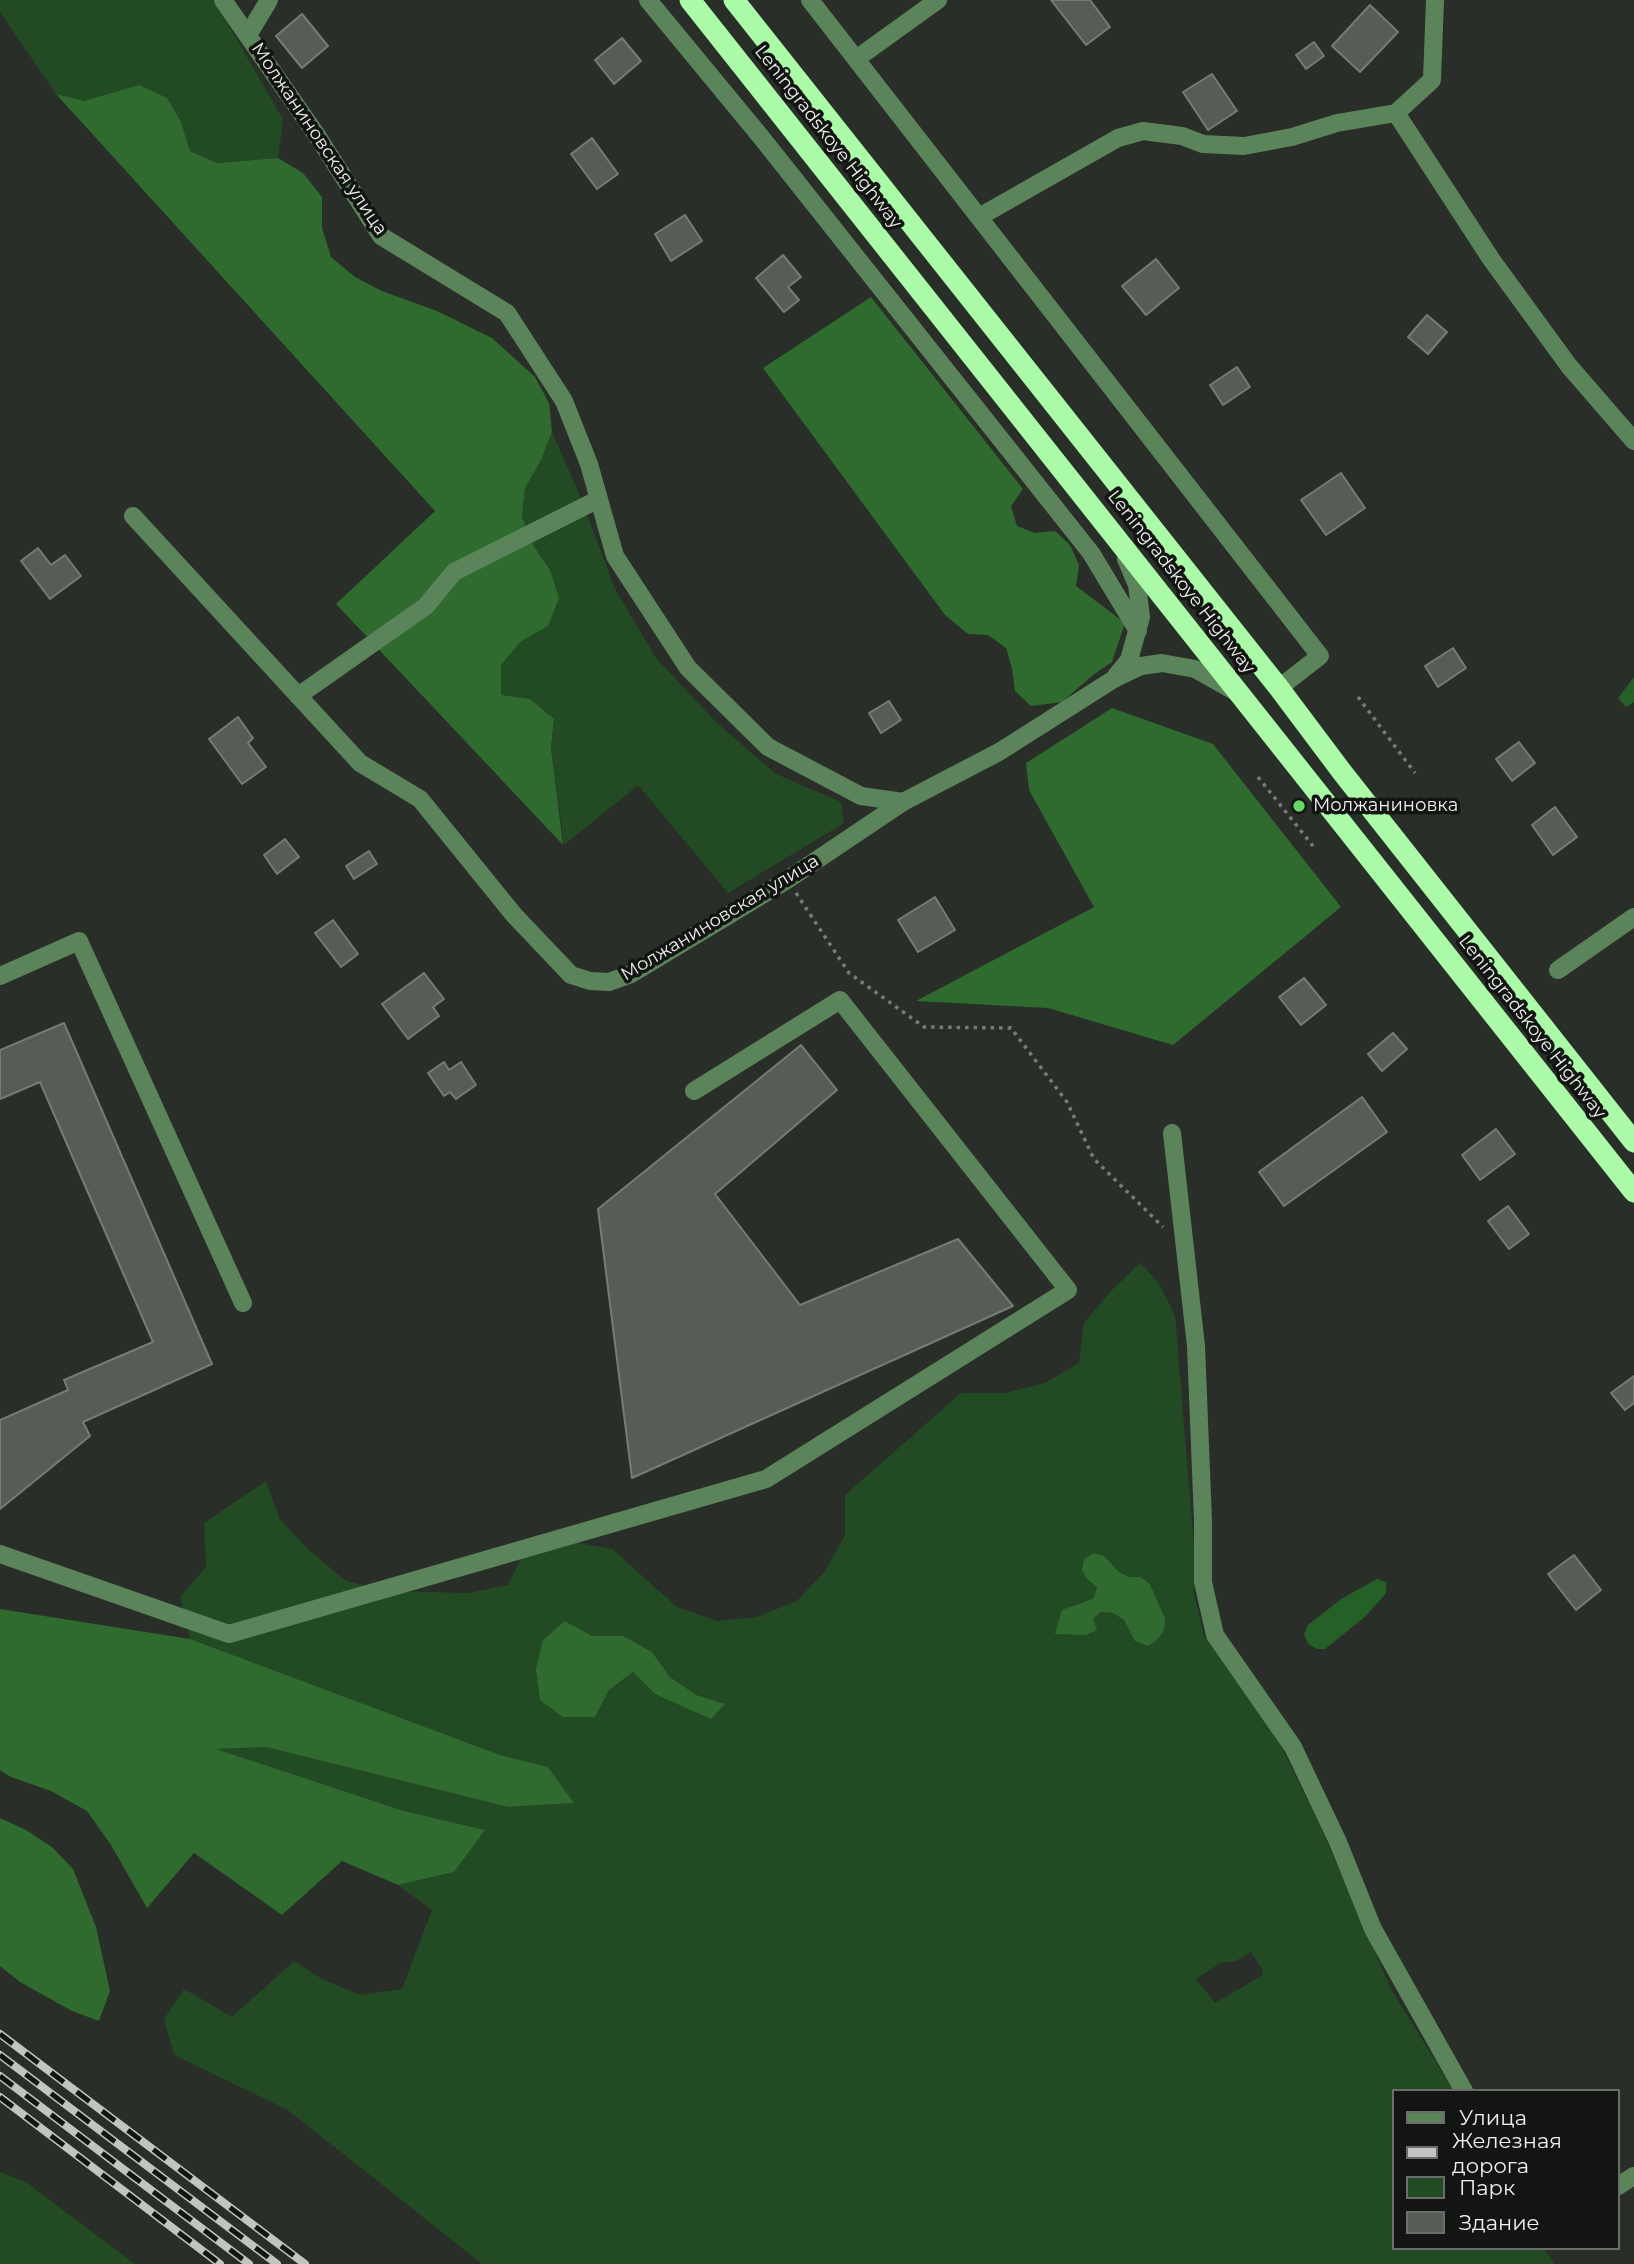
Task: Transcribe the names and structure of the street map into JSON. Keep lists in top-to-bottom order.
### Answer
{
  "streets": {
    "highway": ["Leningradskoye Highway"],
    "street": ["Молжаниновская улица"]
  },
  "crossings": [
    ["Leningradskoye Highway", "Молжаниновская улица"]
  ],
  "places": ["Молжаниновка"],
  "legend": [
    "Улица",
    "Железная дорога",
    "Парк",
    "Здание"
  ]
}
